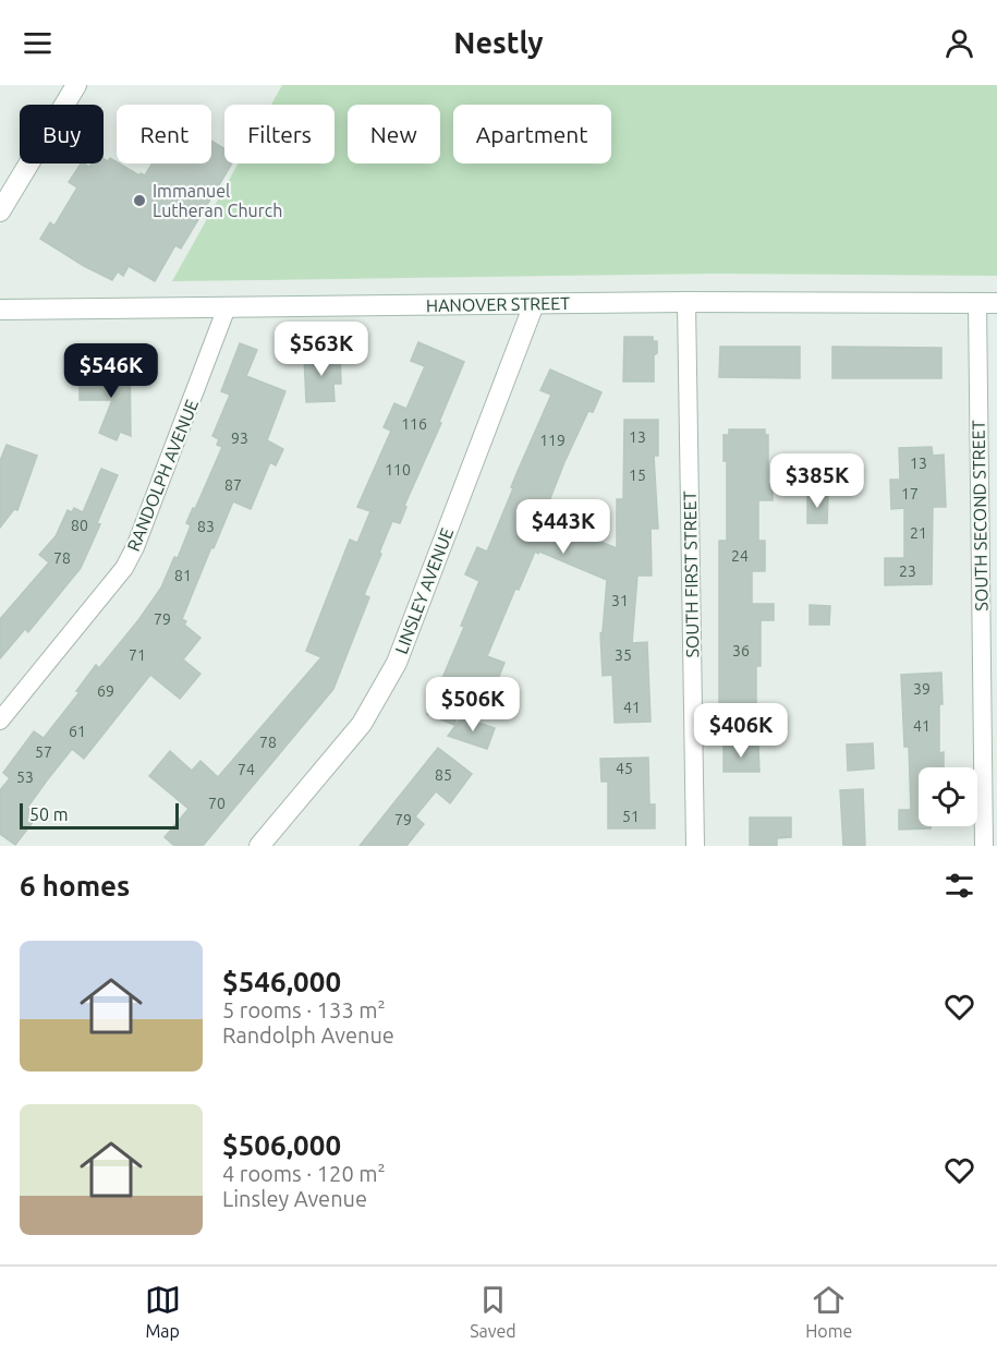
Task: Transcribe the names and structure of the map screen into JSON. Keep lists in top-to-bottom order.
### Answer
{
  "streets": {
    "main road": ["HANOVER STREET", "LINSLEY AVENUE"],
    "street": ["RANDOLPH AVENUE", "SOUTH SECOND STREET", "SOUTH FIRST STREET"]
  },
  "crossings": [
    ["HANOVER STREET", "RANDOLPH AVENUE"],
    ["HANOVER STREET", "SOUTH SECOND STREET"],
    ["HANOVER STREET", "SOUTH FIRST STREET"],
    ["HANOVER STREET", "LINSLEY AVENUE"]
  ],
  "places": ["Immanuel Lutheran Church"],
  "house_numbers": [
    "116",
    "13",
    "93",
    "119",
    "13",
    "110",
    "15",
    "87",
    "17",
    "80",
    "83",
    "21",
    "24",
    "78",
    "23",
    "81",
    "31",
    "79",
    "36",
    "71",
    "35",
    "39",
    "69",
    "41",
    "41",
    "61",
    "78",
    "57",
    "45",
    "74",
    "85",
    "53",
    "70",
    "51",
    "79"
  ],
  "scale_bar": "50 m",
  "page": {
    "header": "Nestly",
    "chip": [
      "Buy",
      "Rent",
      "Filters",
      "New",
      "Apartment"
    ],
    "price": [
      "$563K",
      "$546K",
      "$385K",
      "$443K",
      "$506K",
      "$406K"
    ],
    "scale": "50 m",
    "heading": "6 homes",
    "list": [
      {
        "name": "$546,000",
        "note": "5 rooms · 133 m² · Randolph Avenue"
      },
      {
        "name": "$506,000",
        "note": "4 rooms · 120 m² · Linsley Avenue"
      }
    ],
    "tabs": ["Map", "Saved", "Home"]
  }
}
